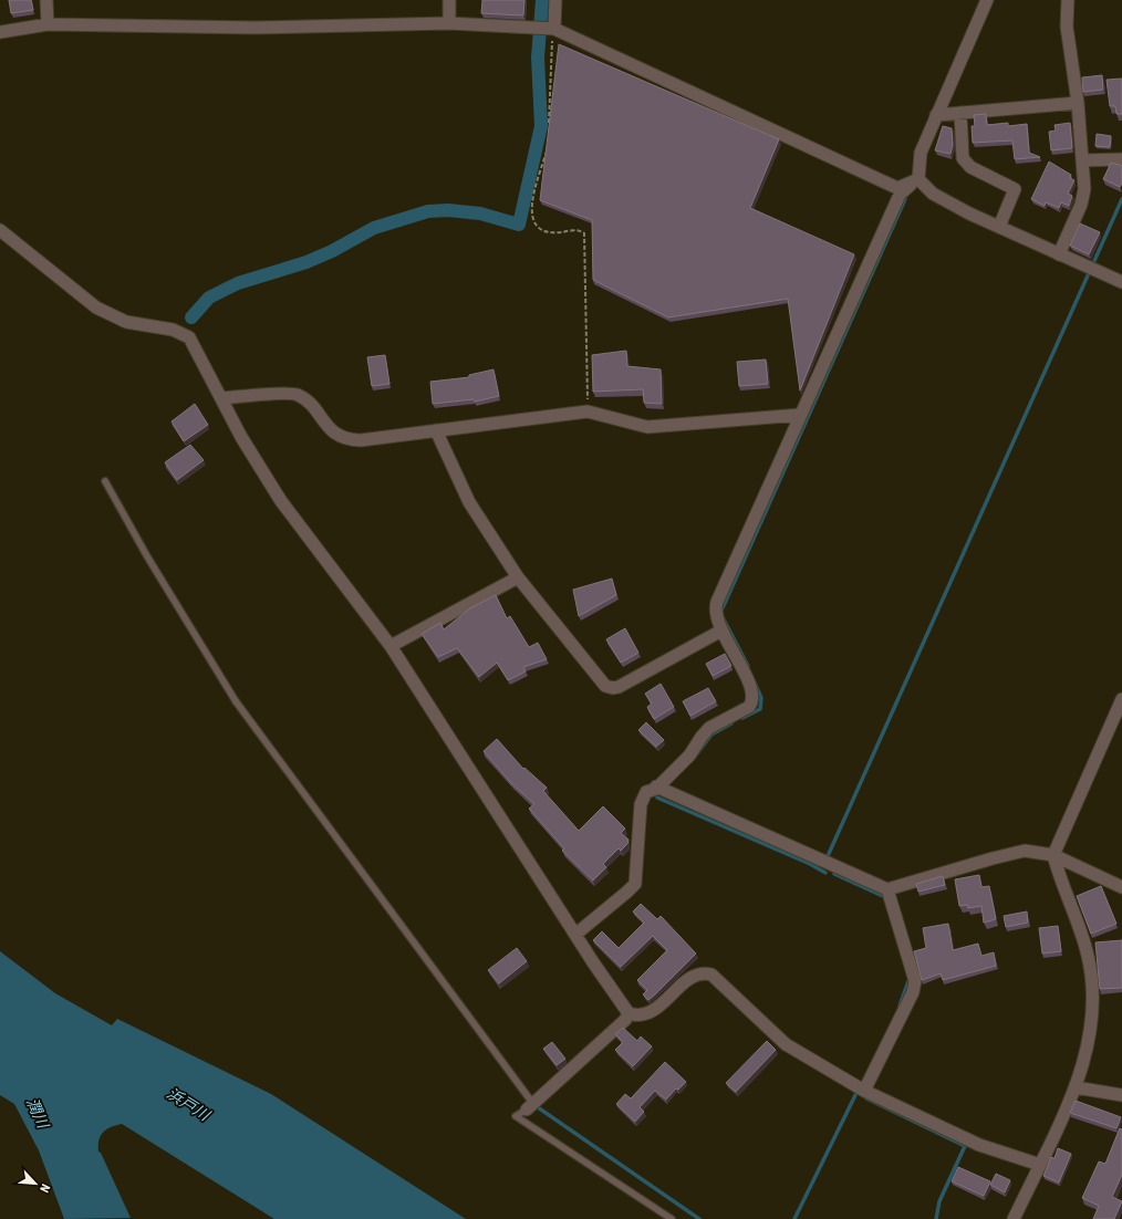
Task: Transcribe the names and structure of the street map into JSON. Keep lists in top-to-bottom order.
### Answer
{
  "water": ["浜戸川", "潤川"],
  "north": "bottom right"
}
